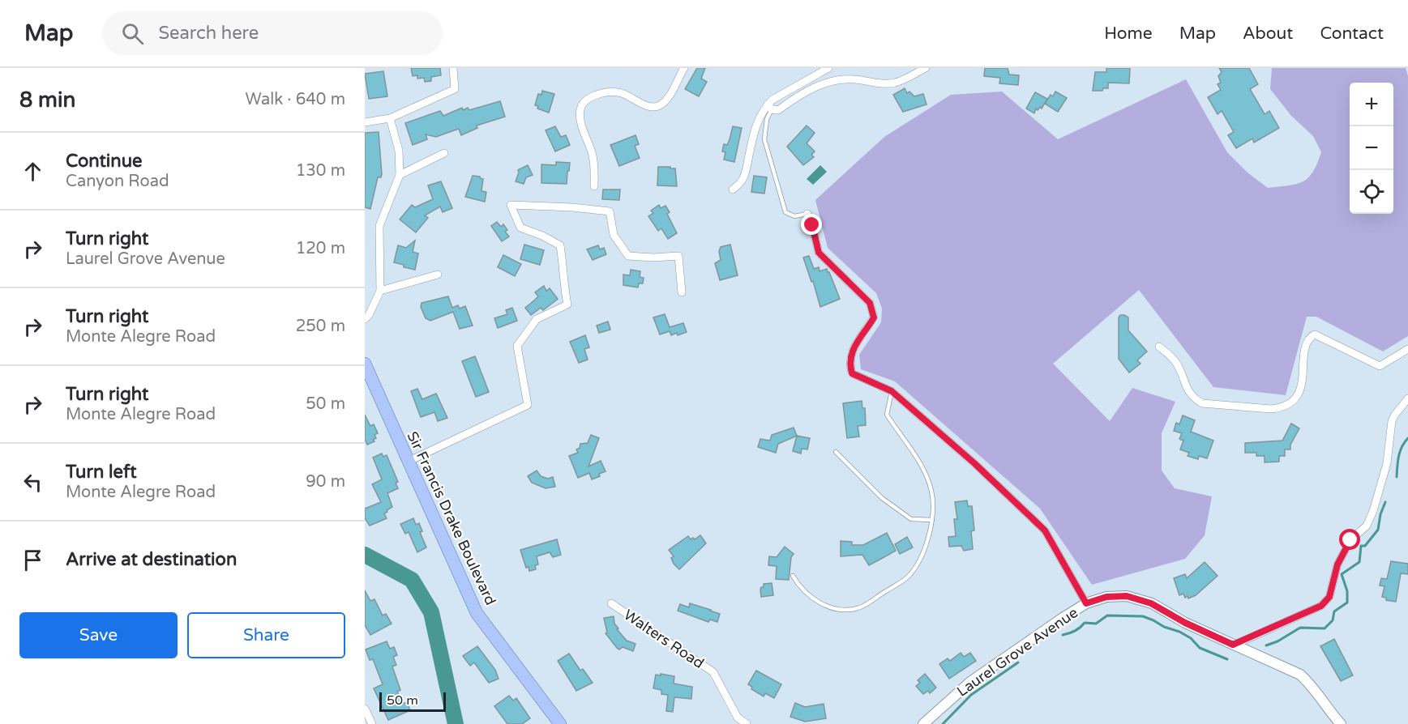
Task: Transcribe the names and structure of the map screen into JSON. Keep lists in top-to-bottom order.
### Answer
{
  "streets": {
    "main road": ["Sir Francis Drake Boulevard"],
    "street": ["Walters Road", "Laurel Grove Avenue"]
  },
  "scale_bar": "50 m",
  "page": {
    "header": "Map",
    "search": "Search here",
    "nav": [
      "Home",
      "Map",
      "About",
      "Contact"
    ],
    "heading": ["8 min", "Walk · 640 m"],
    "map_buttons": ["+", "−"],
    "list": [
      ["Continue", "Canyon Road", "130 m"],
      ["Turn right", "Laurel Grove Avenue", "120 m"],
      ["Turn right", "Monte Alegre Road", "250 m"],
      ["Turn right", "Monte Alegre Road", "50 m"],
      ["Turn left", "Monte Alegre Road", "90 m"],
      "Arrive at destination"
    ],
    "buttons": ["Save", "Share"],
    "scale": "50 m"
  }
}
